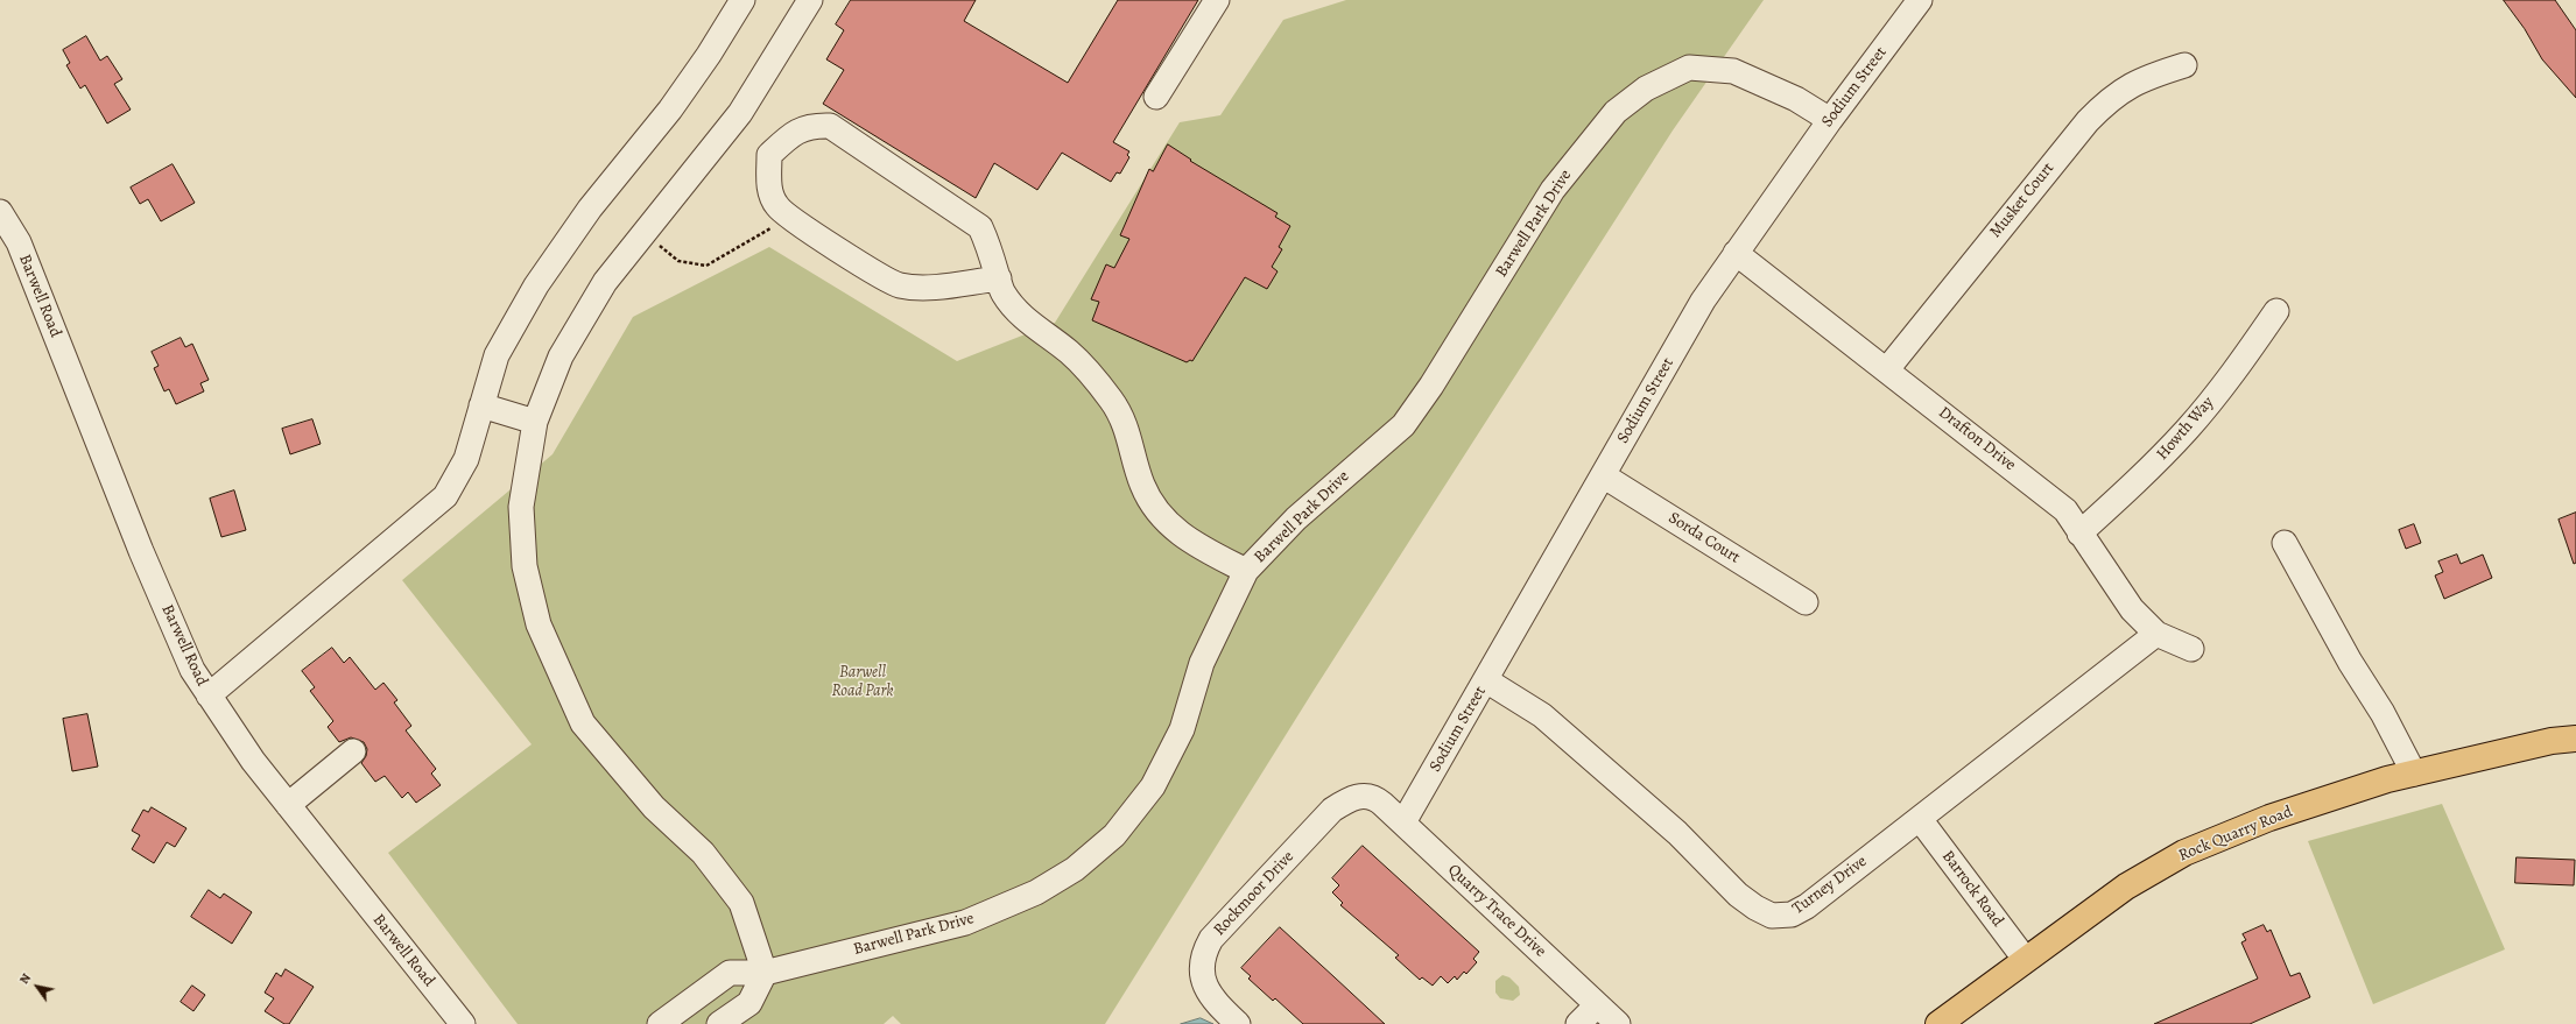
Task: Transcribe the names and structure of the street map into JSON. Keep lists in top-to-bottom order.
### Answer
{
  "streets": {
    "main road": ["Rock Quarry Road"],
    "street": [
      "Sodium Street",
      "Musket Court",
      "Barwell Park Drive",
      "Barwell Road",
      "Howth Way",
      "Drafton Drive",
      "Sorda Court",
      "Turney Drive",
      "Barrock Road",
      "Rockmoor Drive",
      "Quarry Trace Drive"
    ]
  },
  "crossings": [
    ["Sodium Street", "Barwell Park Drive"],
    ["Sodium Street", "Drafton Drive"],
    ["Sodium Street", "Sorda Court"],
    ["Sodium Street", "Turney Drive"],
    ["Sodium Street", "Quarry Trace Drive"],
    ["Musket Court", "Drafton Drive"],
    ["Howth Way", "Drafton Drive"],
    ["Drafton Drive", "Turney Drive"],
    ["Rock Quarry Road", "Barrock Road"],
    ["Turney Drive", "Barrock Road"],
    ["Rockmoor Drive", "Quarry Trace Drive"]
  ],
  "parks": ["Barwell Road Park"],
  "north": "top left"
}
